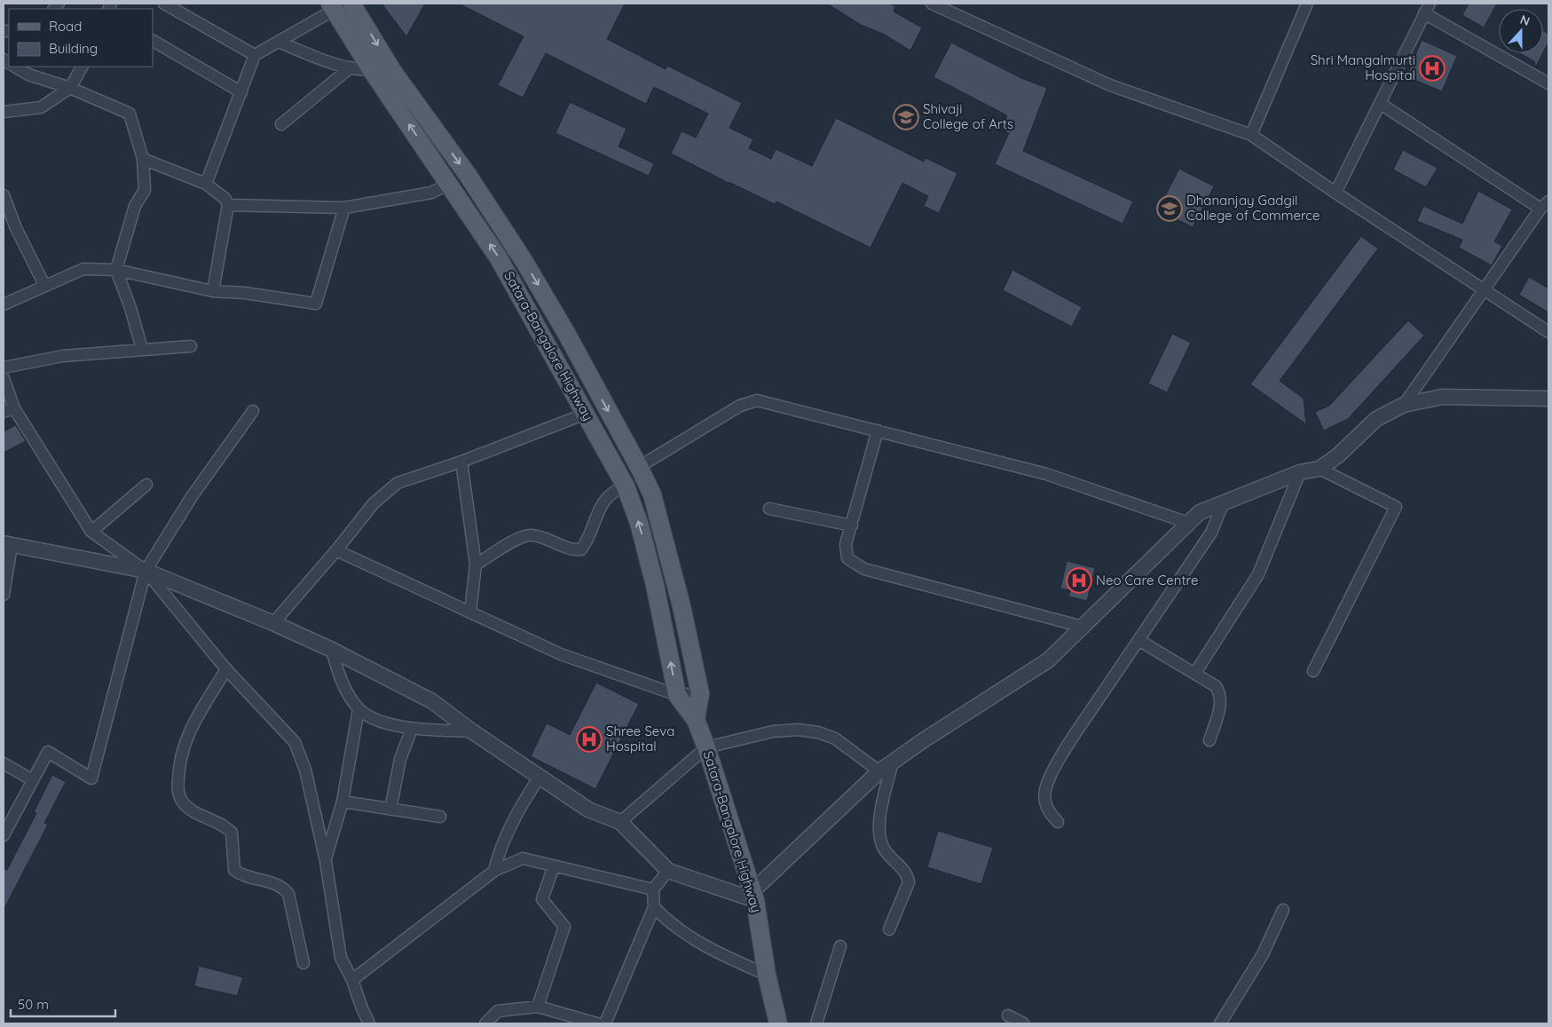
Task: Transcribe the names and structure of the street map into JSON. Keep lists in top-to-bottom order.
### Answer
{
  "streets": {
    "main road": ["Satara-Bangalore Highway"]
  },
  "places": {
    "hospital": ["Shri Mangalmurti Hospital", "Neo Care Centre", "Shree Seva Hospital"],
    "school or university": ["Shivaji College of Arts", "Dhananjay Gadgil College of Commerce"]
  },
  "legend": ["Road", "Building"],
  "scale_bar": "50 m",
  "north": "top"
}
